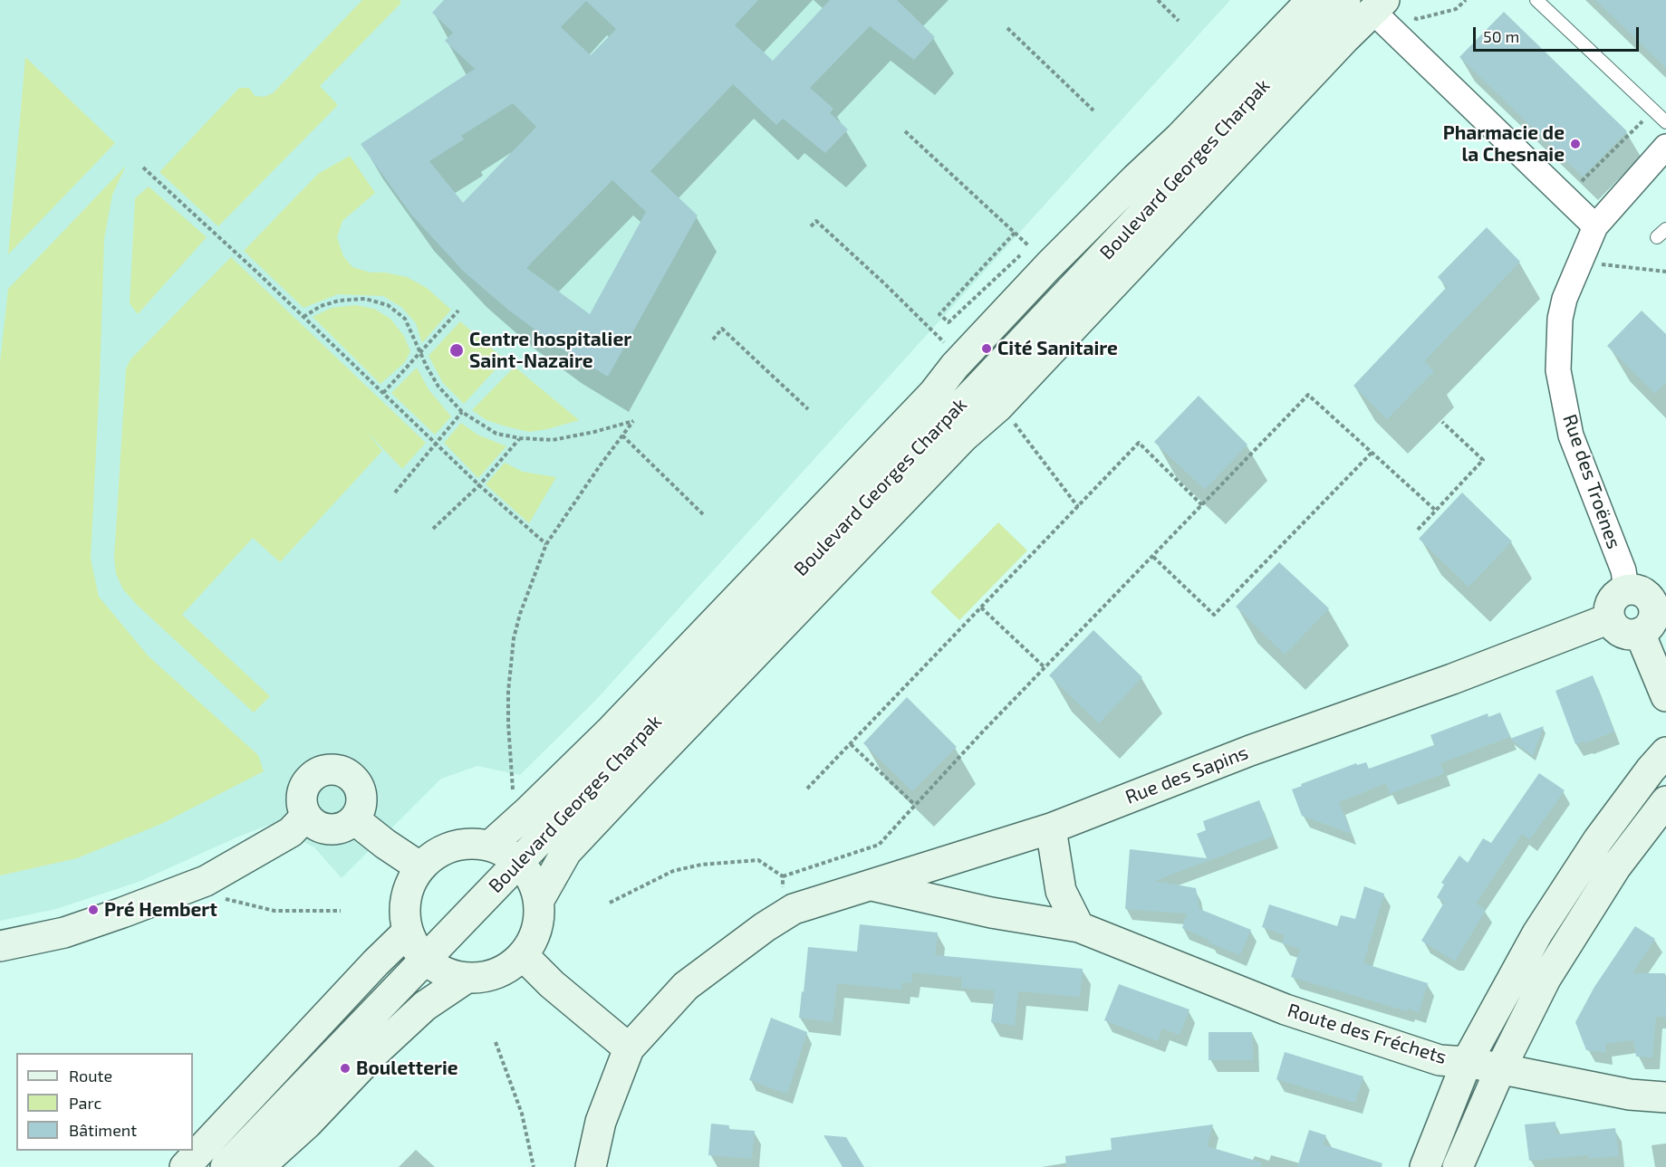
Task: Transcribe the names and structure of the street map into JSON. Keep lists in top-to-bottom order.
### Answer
{
  "streets": {
    "street": [
      "Boulevard Georges Charpak",
      "Rue des Troënes",
      "Rue des Sapins",
      "Route des Fréchets"
    ]
  },
  "crossings": [
    ["Rue des Troënes", "Rue des Sapins"],
    ["Rue des Sapins", "Route des Fréchets"]
  ],
  "places": [
    "Pharmacie de la Chesnaie",
    "Cité Sanitaire",
    "Centre hospitalier Saint-Nazaire",
    "Pré Hembert",
    "Bouletterie"
  ],
  "legend": ["Route", "Parc", "Bâtiment"],
  "scale_bar": "50 m"
}
